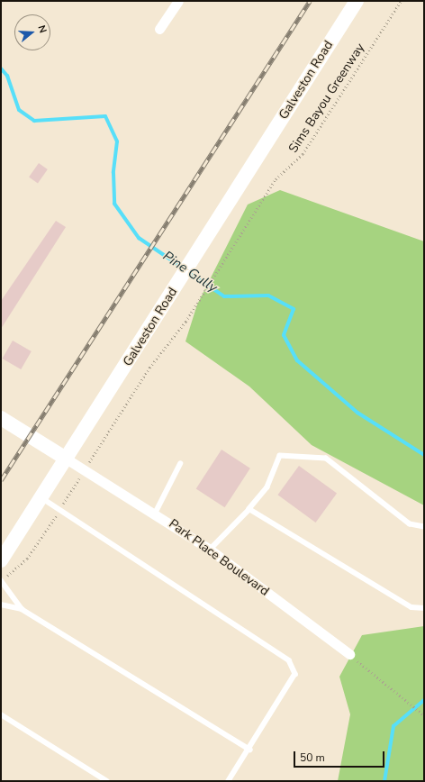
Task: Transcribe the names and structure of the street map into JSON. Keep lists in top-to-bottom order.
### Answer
{
  "streets": {
    "main road": ["Galveston Road", "Park Place Boulevard"],
    "path": ["Sims Bayou Greenway"]
  },
  "crossings": [
    ["Galveston Road", "Park Place Boulevard"]
  ],
  "water": ["Pine Gully"],
  "scale_bar": "50 m",
  "north": "right"
}
